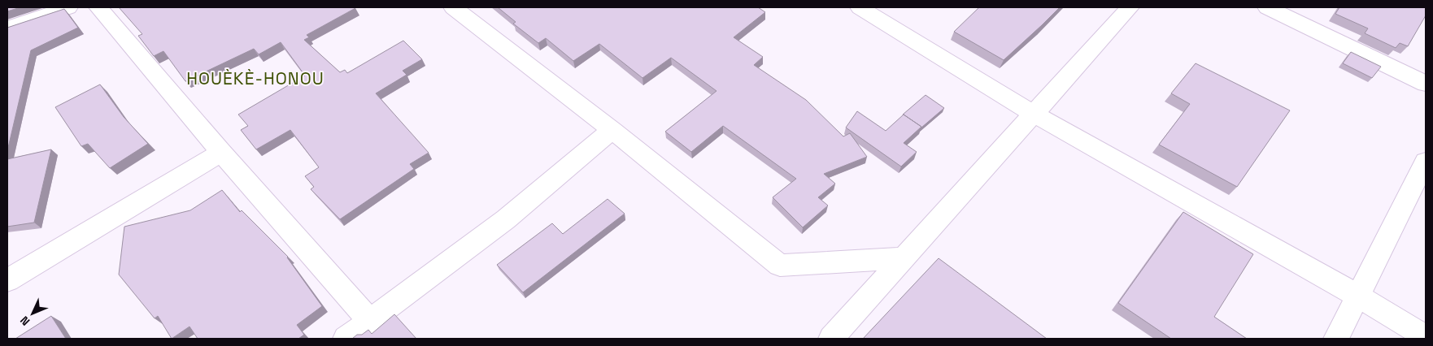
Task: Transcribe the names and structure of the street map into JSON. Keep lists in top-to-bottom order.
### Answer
{
  "districts": ["HOUÈKÈ-HONOU"],
  "north": "bottom left"
}
